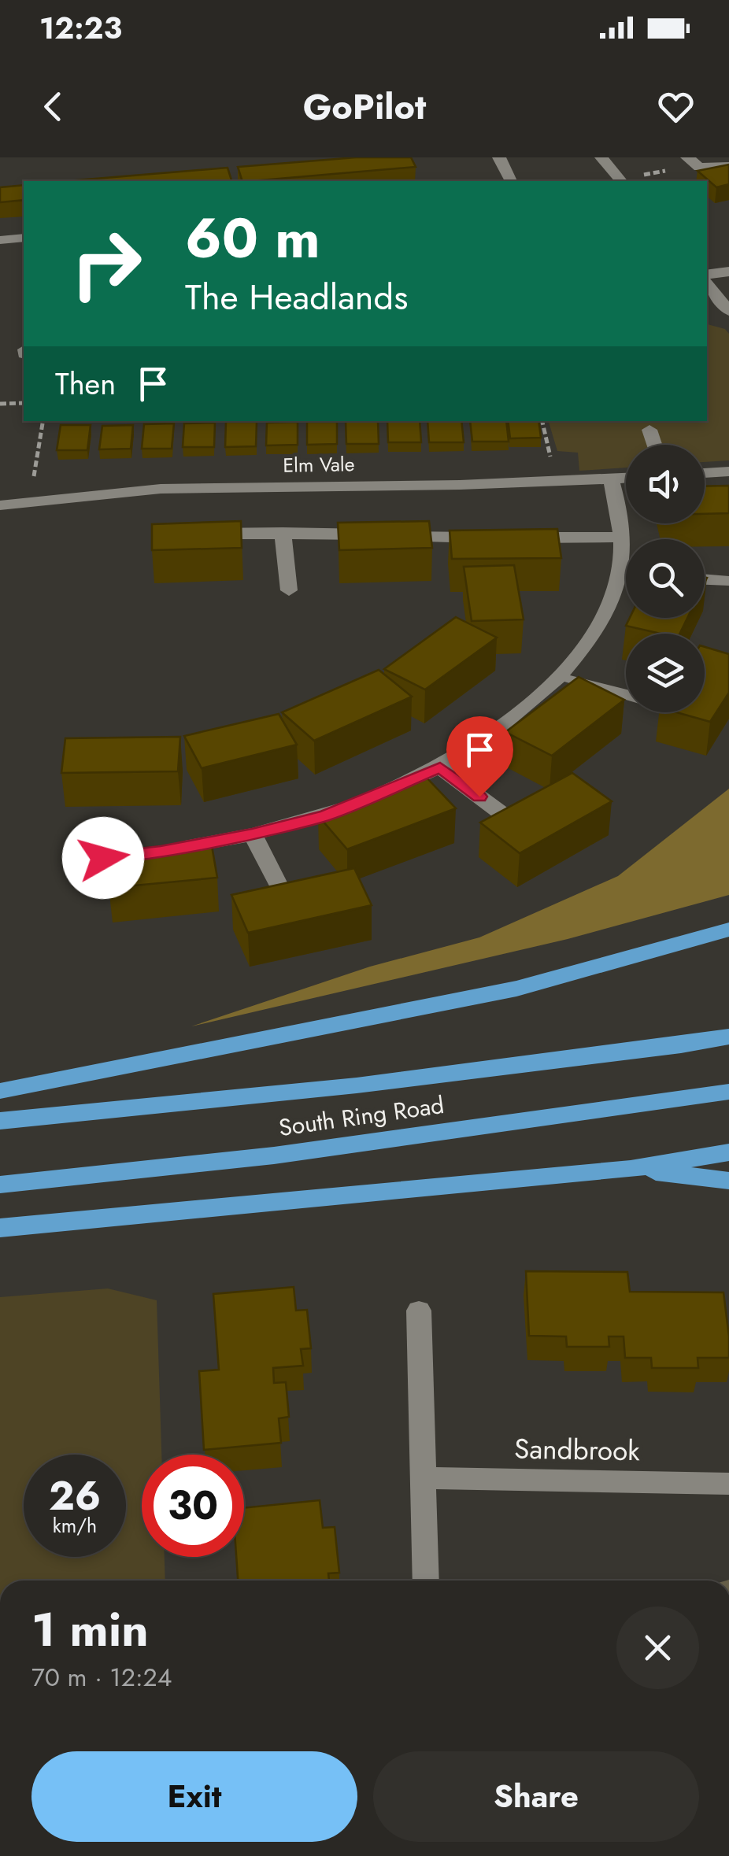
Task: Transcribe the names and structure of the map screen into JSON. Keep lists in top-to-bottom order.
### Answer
{
  "streets": {
    "highway": ["South Ring Road"],
    "street": ["Elm Vale", "Sandbrook"]
  },
  "page": {
    "status": "12:23",
    "header": "GoPilot",
    "turn": ["60 m", "The Headlands"],
    "then": "Then",
    "speed": "26 km/h",
    "limit": "30",
    "heading": ["1 min", "70 m · 12:24"],
    "buttons": ["Exit", "Share"]
  }
}
